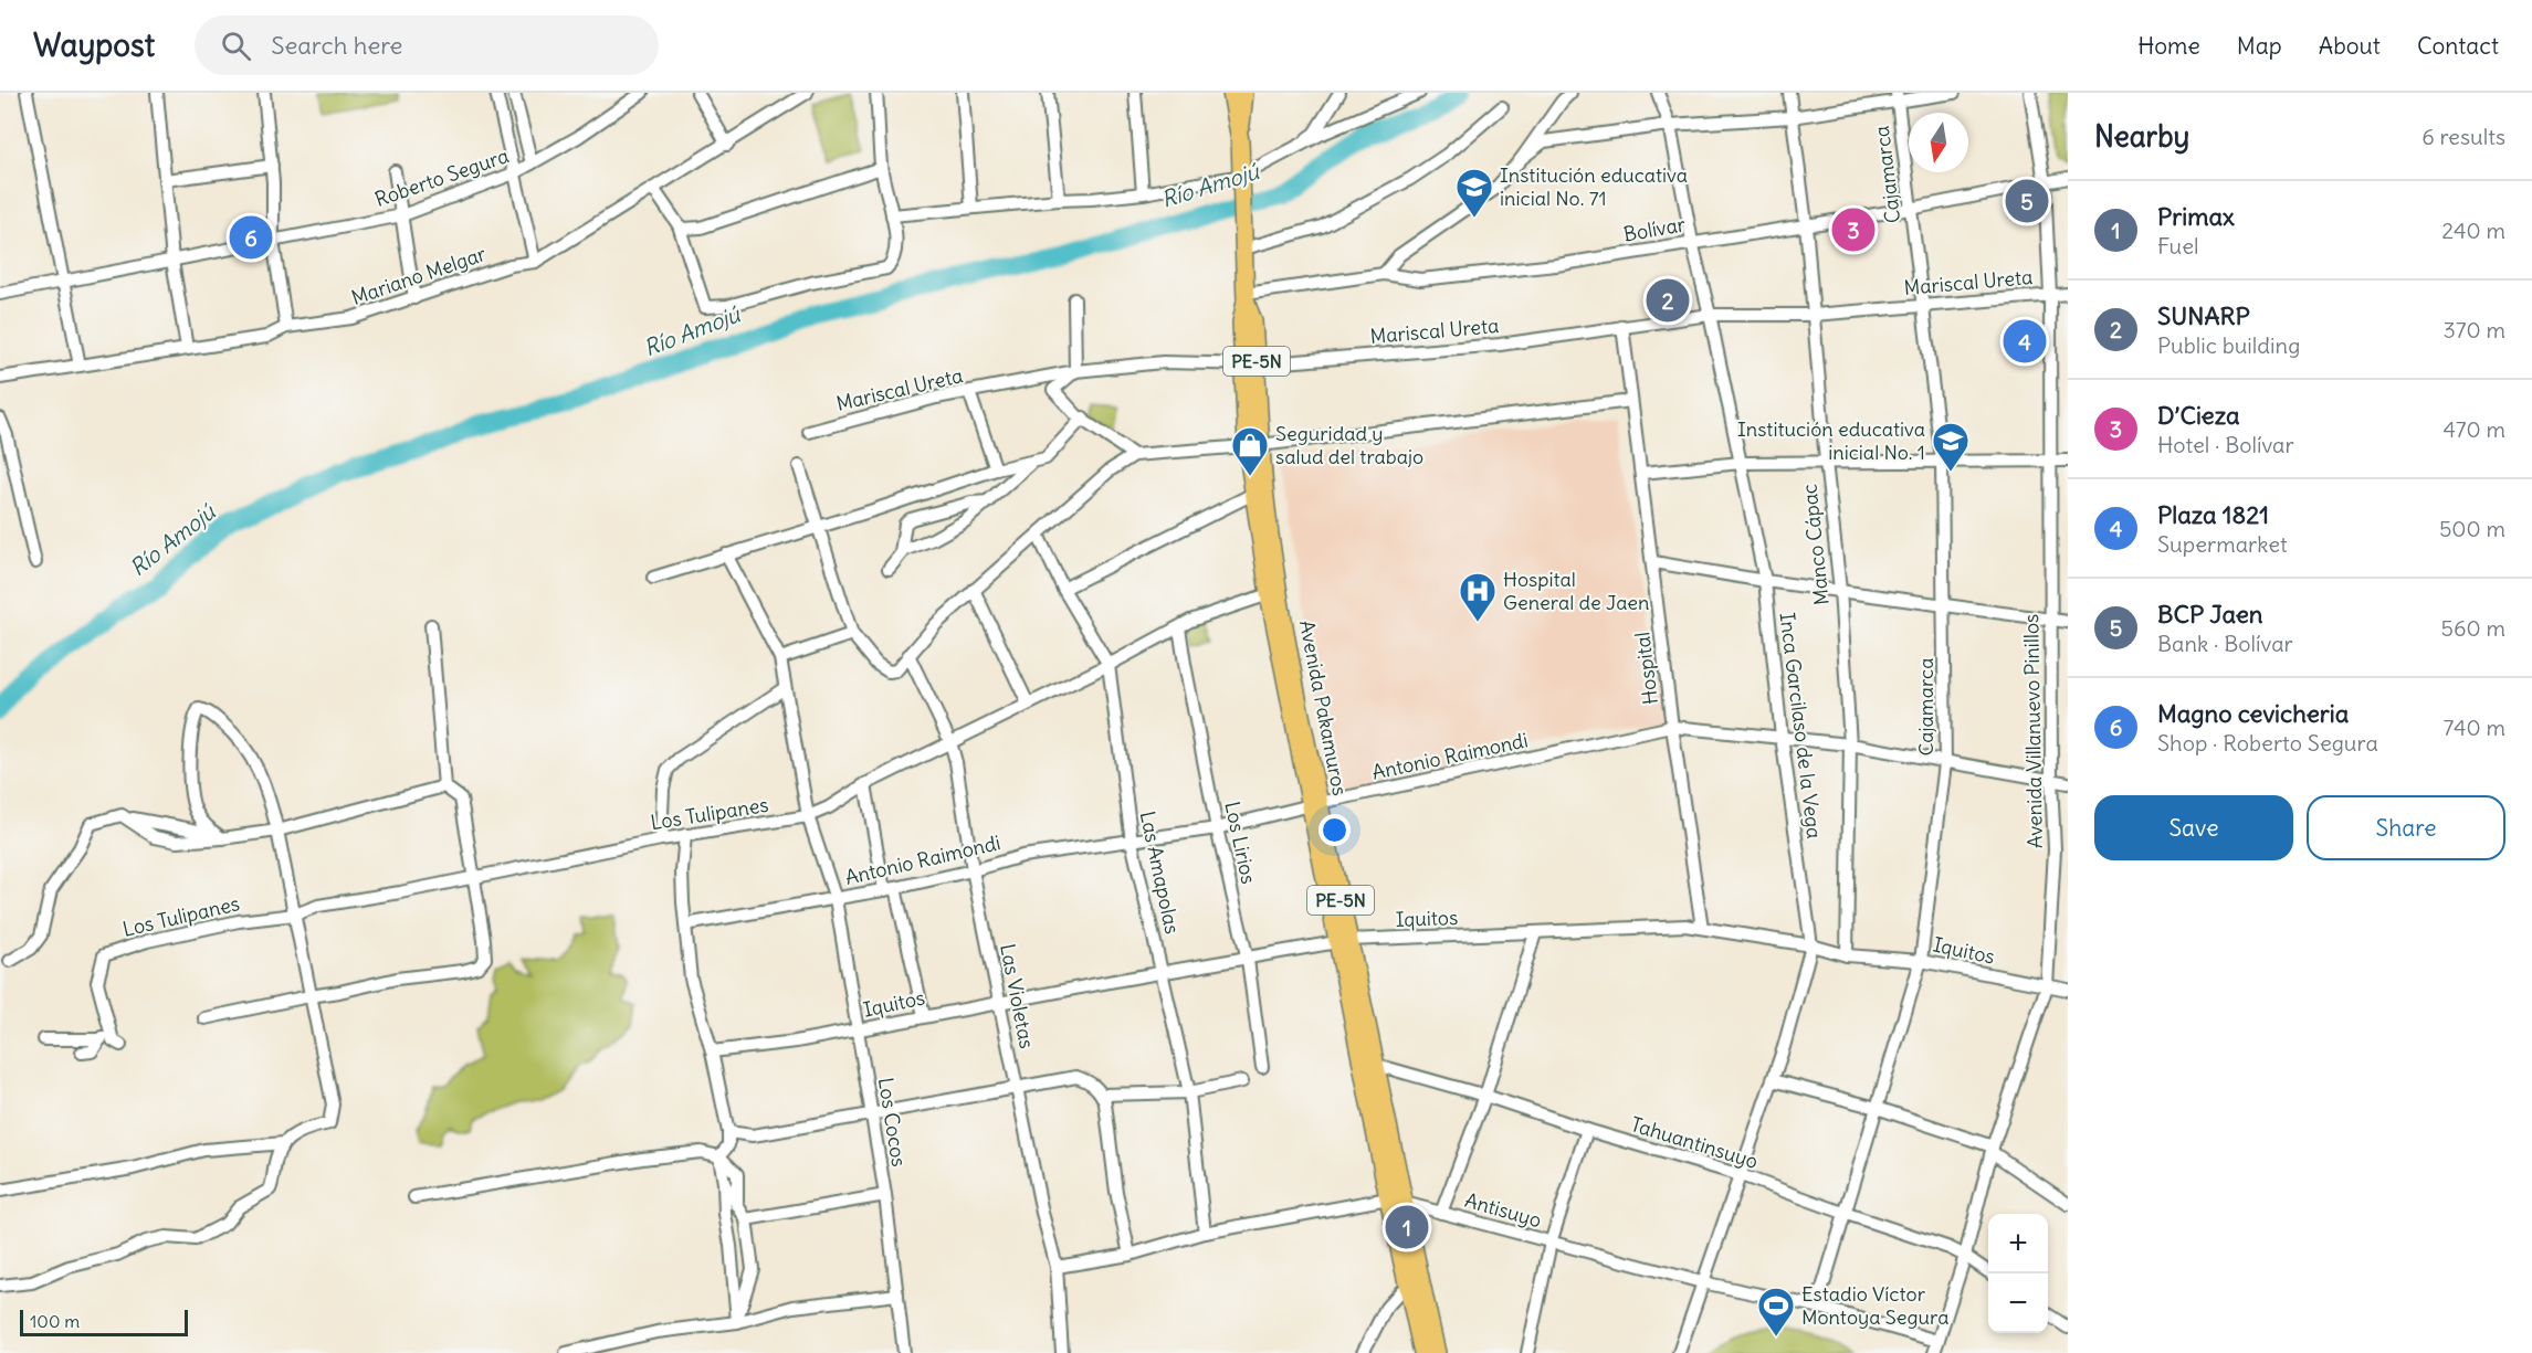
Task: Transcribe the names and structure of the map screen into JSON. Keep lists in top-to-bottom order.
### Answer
{
  "streets": {
    "highway": ["PE-5N", "Avenida Pakamuros"],
    "street": [
      "Cajamarca",
      "Roberto Segura",
      "Bolívar",
      "Mariano Melgar",
      "Mariscal Ureta",
      "Manco Cápac",
      "Hospital",
      "Inca Garcilaso de la Vega",
      "Avenida Villanuevo Pinillos",
      "Antonio Raimondi",
      "Los Tulipanes",
      "Los Lirios",
      "Las Amapolas",
      "Iquitos",
      "Las Violetas",
      "Los Cocos",
      "Tahuantinsuyo",
      "Antisuyo"
    ]
  },
  "crossings": [
    ["Cajamarca", "Bolívar"],
    ["Cajamarca", "Mariscal Ureta"],
    ["Cajamarca", "Antonio Raimondi"],
    ["Cajamarca", "Iquitos"],
    ["Cajamarca", "Tahuantinsuyo"],
    ["Cajamarca", "Antisuyo"],
    ["Bolívar", "Manco Cápac"],
    ["Bolívar", "Avenida Pakamuros"],
    ["Bolívar", "Inca Garcilaso de la Vega"],
    ["Bolívar", "Avenida Villanuevo Pinillos"],
    ["Mariscal Ureta", "Manco Cápac"],
    ["Mariscal Ureta", "Hospital"],
    ["Mariscal Ureta", "Avenida Pakamuros"],
    ["Mariscal Ureta", "Inca Garcilaso de la Vega"],
    ["Mariscal Ureta", "Avenida Villanuevo Pinillos"],
    ["PE-5N", "Avenida Pakamuros"],
    ["Manco Cápac", "Antonio Raimondi"],
    ["Manco Cápac", "Iquitos"],
    ["Hospital", "Antonio Raimondi"],
    ["Hospital", "Iquitos"],
    ["Avenida Pakamuros", "Antonio Raimondi"],
    ["Avenida Pakamuros", "Los Tulipanes"],
    ["Avenida Pakamuros", "Iquitos"],
    ["Avenida Pakamuros", "Tahuantinsuyo"],
    ["Avenida Pakamuros", "Antisuyo"],
    ["Inca Garcilaso de la Vega", "Antonio Raimondi"],
    ["Inca Garcilaso de la Vega", "Iquitos"],
    ["Inca Garcilaso de la Vega", "Tahuantinsuyo"],
    ["Inca Garcilaso de la Vega", "Antisuyo"],
    ["Avenida Villanuevo Pinillos", "Antonio Raimondi"],
    ["Avenida Villanuevo Pinillos", "Iquitos"],
    ["Avenida Villanuevo Pinillos", "Tahuantinsuyo"],
    ["Avenida Villanuevo Pinillos", "Antisuyo"],
    ["Antonio Raimondi", "Los Lirios"],
    ["Antonio Raimondi", "Las Amapolas"],
    ["Antonio Raimondi", "Las Violetas"],
    ["Antonio Raimondi", "Los Cocos"],
    ["Los Tulipanes", "Los Lirios"],
    ["Los Tulipanes", "Las Amapolas"],
    ["Los Tulipanes", "Las Violetas"],
    ["Los Tulipanes", "Los Cocos"],
    ["Los Lirios", "Iquitos"],
    ["Las Amapolas", "Iquitos"],
    ["Las Amapolas", "Antisuyo"],
    ["Iquitos", "Las Violetas"],
    ["Iquitos", "Los Cocos"],
    ["Las Violetas", "Antisuyo"]
  ],
  "water": ["Río Amojú"],
  "places": {
    "school or university": ["Institución educativa inicial No. 71", "Institución educativa inicial No. 1"],
    "shop": ["Seguridad y salud del trabajo"],
    "hospital": ["Hospital General de Jaen"],
    "sports": ["Estadio Víctor Montoya Segura"]
  },
  "scale_bar": "100 m",
  "north": "bottom",
  "page": {
    "header": "Waypost",
    "search": "Search here",
    "nav": [
      "Home",
      "Map",
      "About",
      "Contact"
    ],
    "heading": ["Nearby", "6 results"],
    "pins": [
      "5",
      "3",
      "6",
      "2",
      "4",
      "1"
    ],
    "list": [
      {
        "mark": "1",
        "name": "Primax",
        "note": "Fuel",
        "value": "240 m"
      },
      {
        "mark": "2",
        "name": "SUNARP",
        "note": "Public building",
        "value": "370 m"
      },
      {
        "mark": "3",
        "name": "D’Cieza",
        "note": "Hotel · Bolívar",
        "value": "470 m"
      },
      {
        "mark": "4",
        "name": "Plaza 1821",
        "note": "Supermarket",
        "value": "500 m"
      },
      {
        "mark": "5",
        "name": "BCP Jaen",
        "note": "Bank · Bolívar",
        "value": "560 m"
      },
      {
        "mark": "6",
        "name": "Magno cevicheria",
        "note": "Shop · Roberto Segura",
        "value": "740 m"
      }
    ],
    "buttons": ["Save", "Share"],
    "map_buttons": ["+", "−"],
    "scale": "100 m"
  }
}
